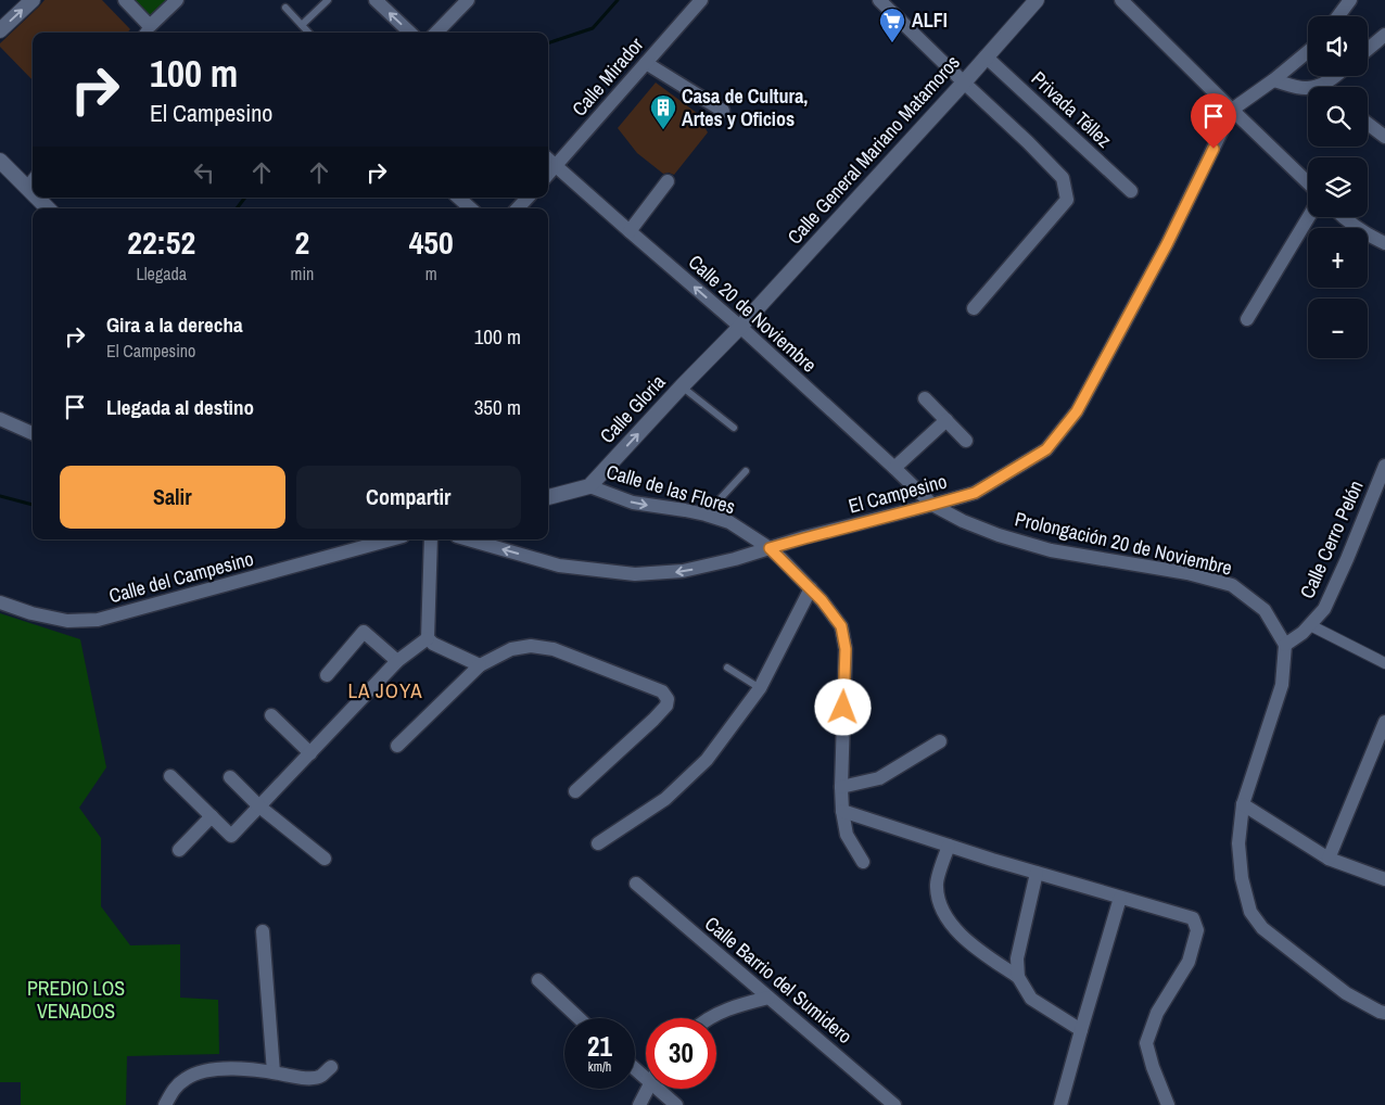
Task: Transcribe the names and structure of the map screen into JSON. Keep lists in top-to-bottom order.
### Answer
{
  "streets": {
    "main road": ["Calle General Mariano Matamoros", "Calle Gloria"],
    "street": [
      "Calle Mirador",
      "Privada Téllez",
      "Calle 20 de Noviembre",
      "Calle de las Flores",
      "El Campesino",
      "Calle Cerro Pelón",
      "Prolongación 20 de Noviembre",
      "Calle del Campesino",
      "Calle Barrio del Sumidero"
    ]
  },
  "crossings": [
    ["Calle Mirador", "Calle 20 de Noviembre"],
    ["Privada Téllez", "Calle General Mariano Matamoros"],
    ["Calle General Mariano Matamoros", "Calle 20 de Noviembre"],
    ["Calle General Mariano Matamoros", "Calle Gloria"],
    ["Calle 20 de Noviembre", "Calle Gloria"],
    ["Calle 20 de Noviembre", "El Campesino"],
    ["Calle 20 de Noviembre", "Prolongación 20 de Noviembre"],
    ["Calle Gloria", "Calle de las Flores"],
    ["Calle de las Flores", "El Campesino"],
    ["El Campesino", "Prolongación 20 de Noviembre"],
    ["Calle Cerro Pelón", "Prolongación 20 de Noviembre"]
  ],
  "one_way": ["Calle Gloria"],
  "districts": ["LA JOYA"],
  "parks": ["PREDIO LOS VENADOS"],
  "places": {
    "supermarket": ["ALFI"],
    "building": ["Casa de Cultura, Artes y Oficios"]
  },
  "page": {
    "map_buttons": ["+", "−"],
    "turn": ["100 m", "El Campesino"],
    "eta": [
      "22:52",
      "Llegada",
      "2",
      "min",
      "450",
      "m"
    ],
    "list": [
      {
        "name": "Gira a la derecha",
        "note": "El Campesino",
        "value": "100 m"
      },
      {
        "name": "Llegada al destino",
        "value": "350 m"
      }
    ],
    "buttons": ["Salir", "Compartir"],
    "speed": "21 km/h",
    "limit": "30"
  }
}
